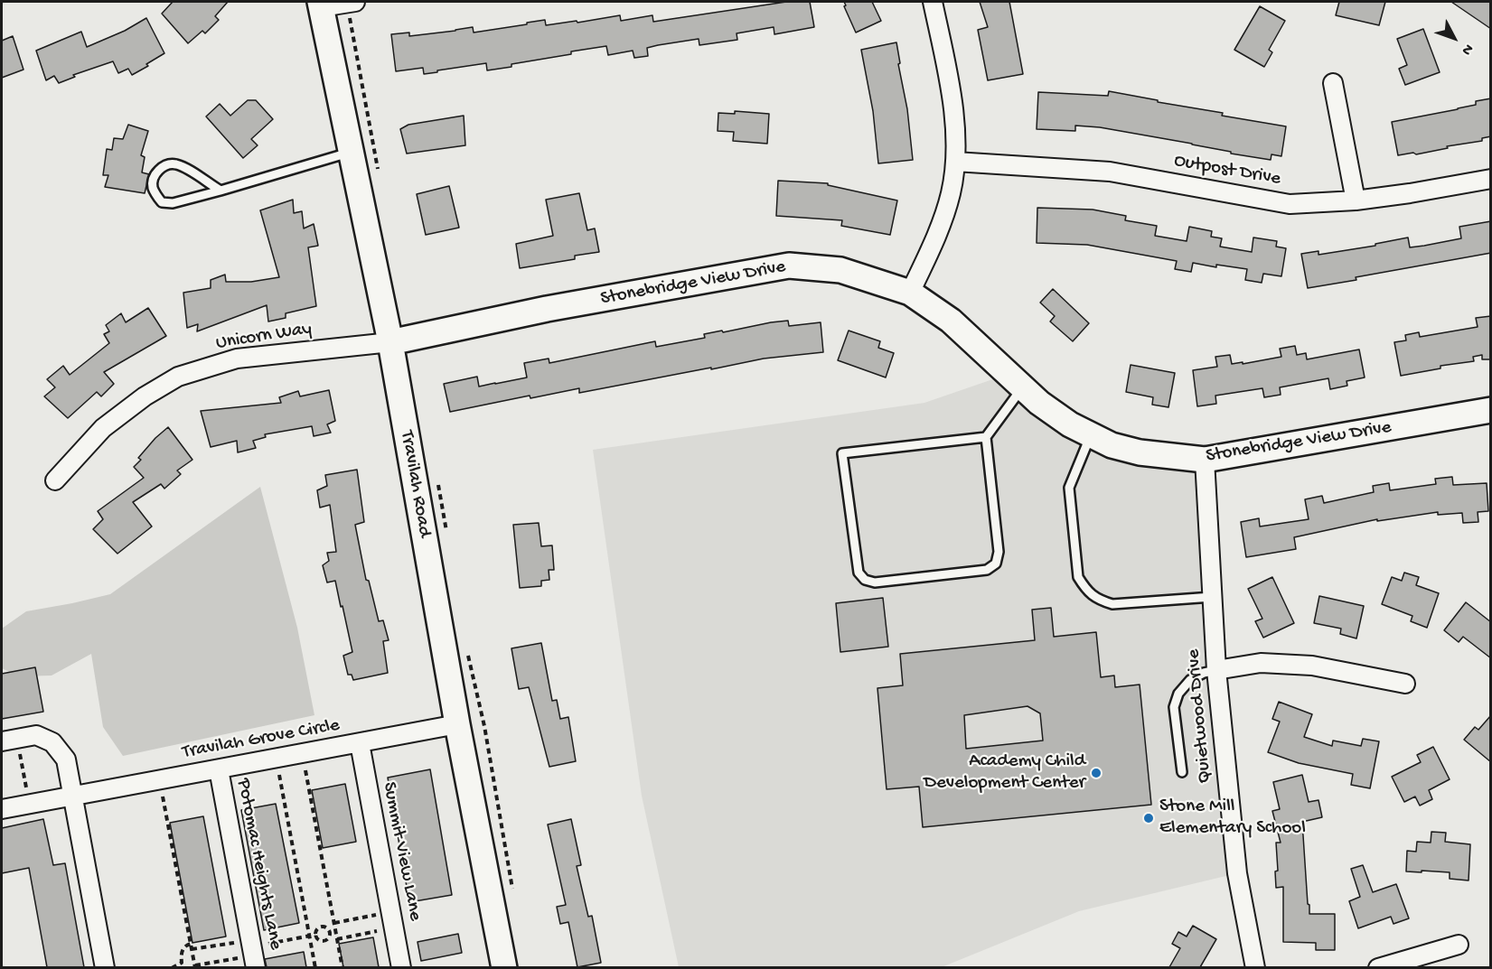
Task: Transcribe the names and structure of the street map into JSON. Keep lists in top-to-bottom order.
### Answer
{
  "streets": {
    "street": [
      "Outpost Drive",
      "Stonebridge View Drive",
      "Unicorn Way",
      "Travilah Road",
      "Quietwood Drive",
      "Travilah Grove Circle",
      "Summit View Lane",
      "Potomac Heights Lane"
    ]
  },
  "crossings": [
    ["Stonebridge View Drive", "Unicorn Way"],
    ["Stonebridge View Drive", "Travilah Road"],
    ["Stonebridge View Drive", "Quietwood Drive"],
    ["Unicorn Way", "Travilah Road"],
    ["Travilah Road", "Travilah Grove Circle"],
    ["Travilah Grove Circle", "Summit View Lane"],
    ["Travilah Grove Circle", "Potomac Heights Lane"]
  ],
  "places": ["Academy Child Development Center", "Stone Mill Elementary School"],
  "north": "bottom right"
}
